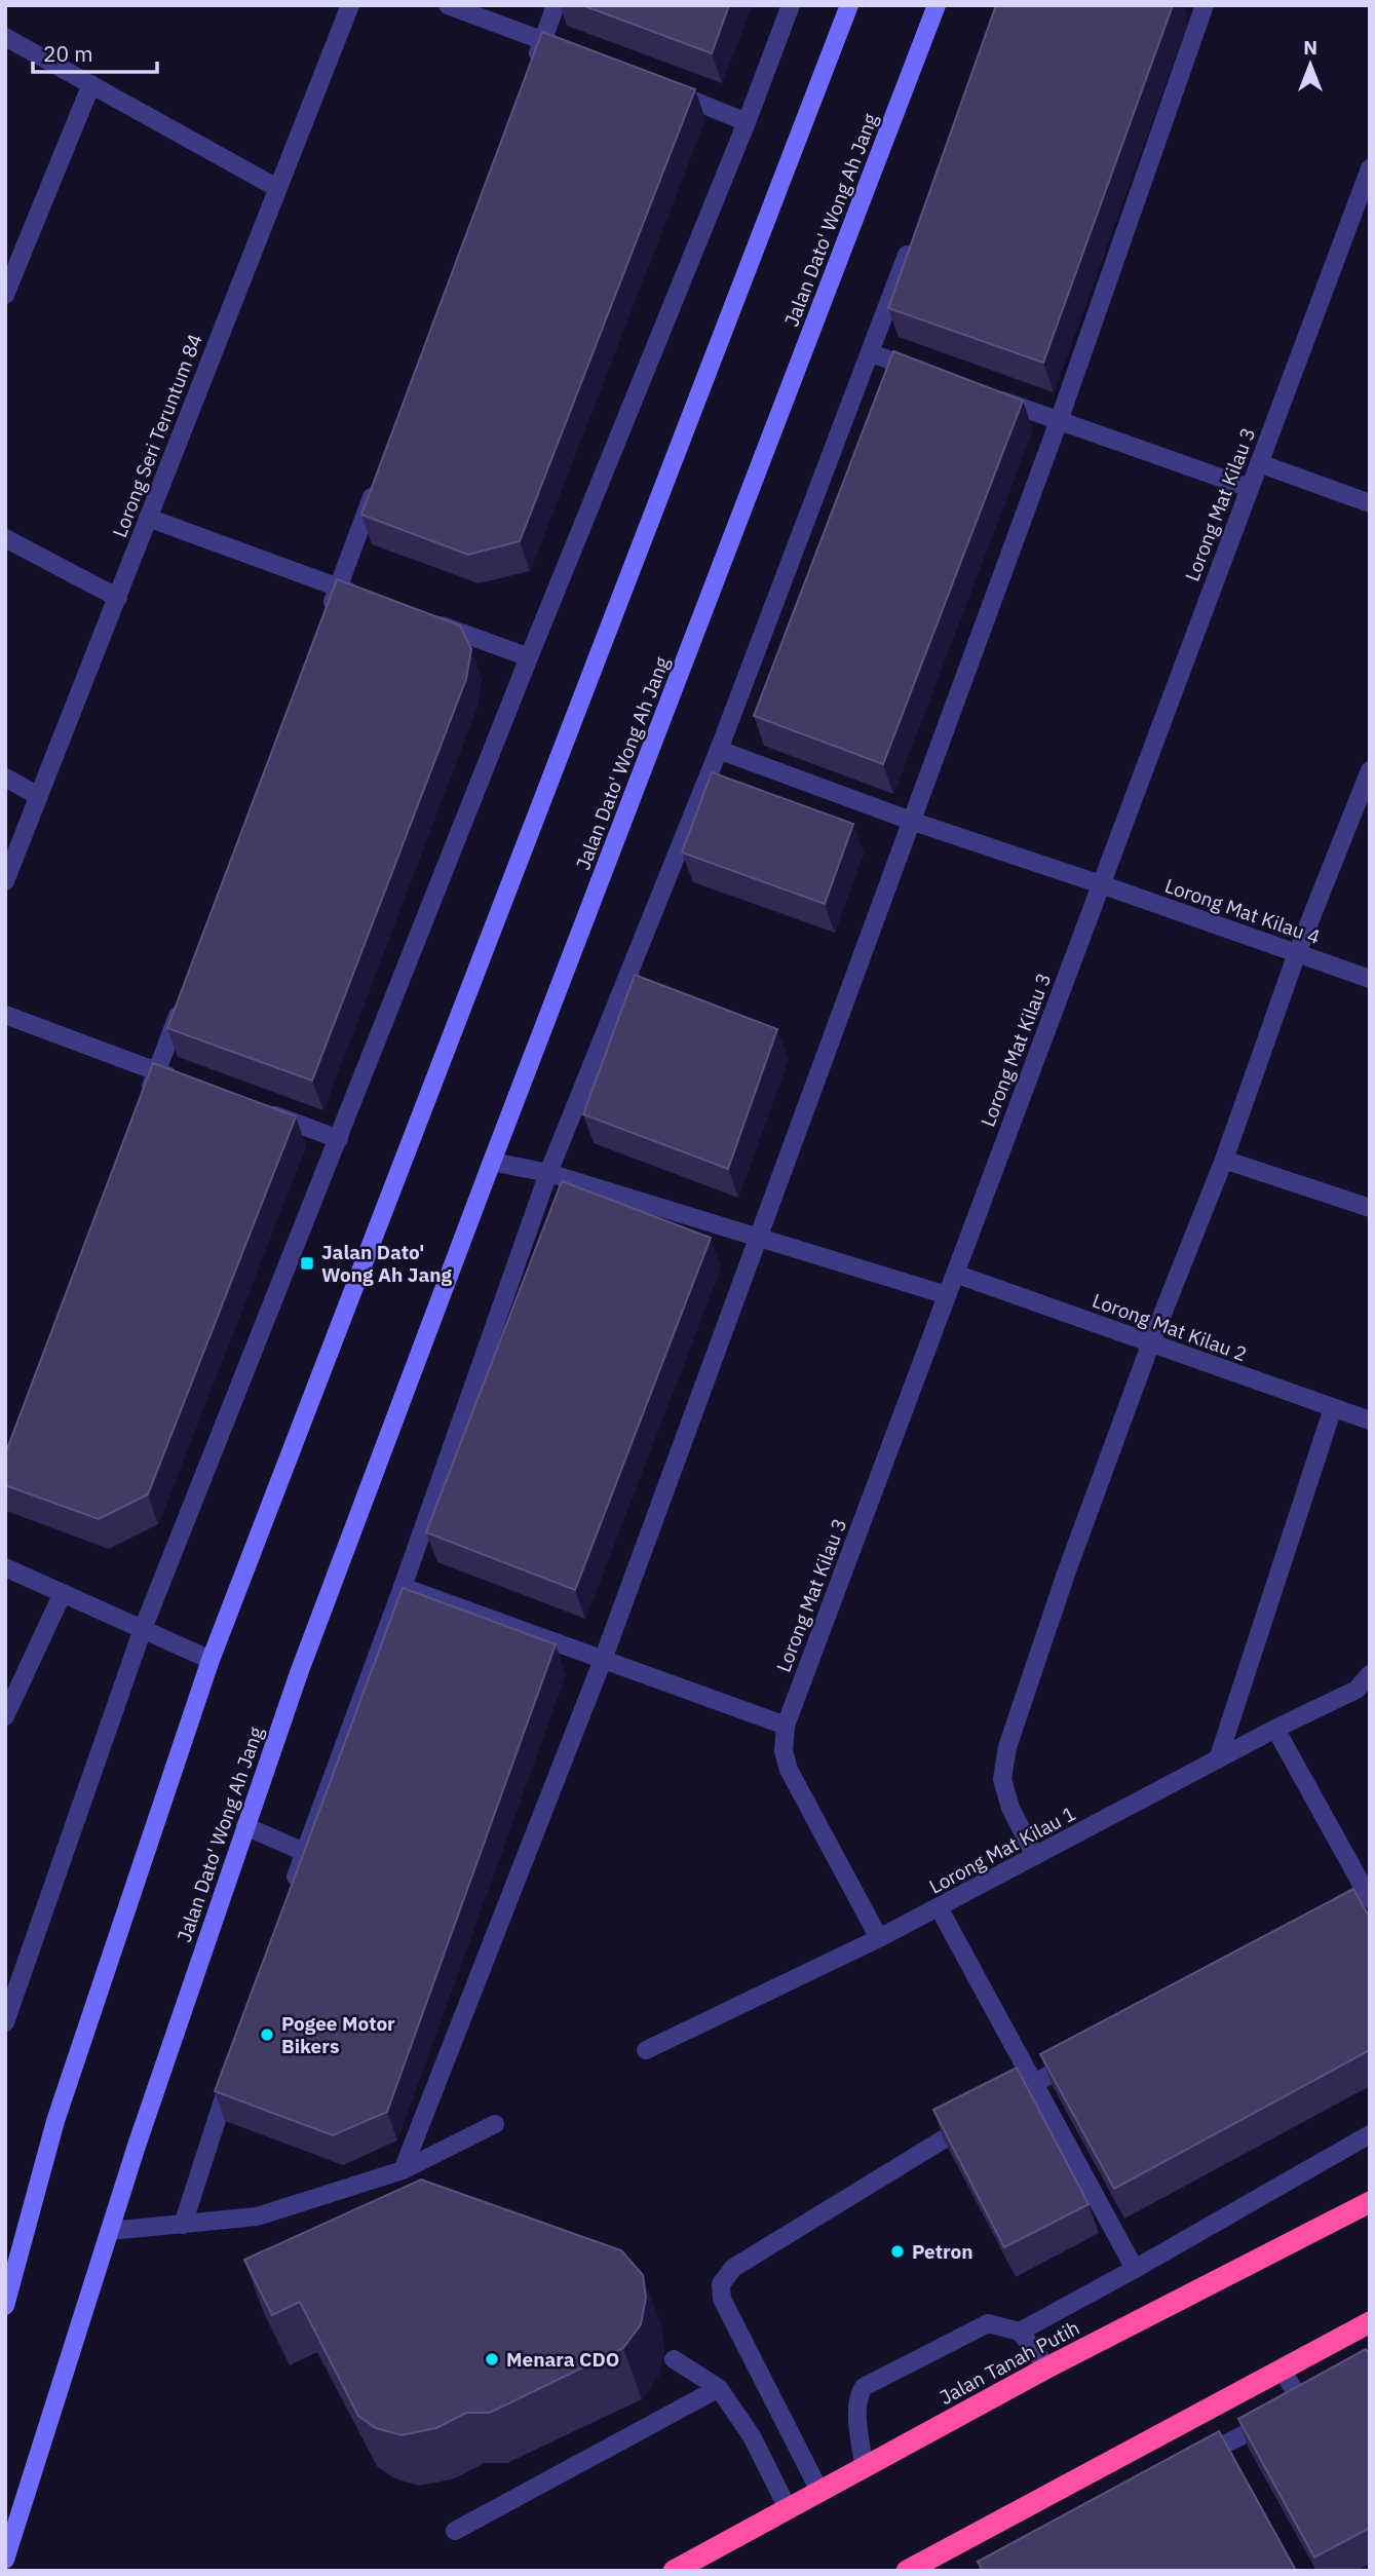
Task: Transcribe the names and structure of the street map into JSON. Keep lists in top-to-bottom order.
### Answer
{
  "streets": {
    "highway": ["Jalan Tanah Putih"],
    "main road": ["Jalan Dato' Wong Ah Jang"],
    "street": [
      "Lorong Seri Teruntum 84",
      "Lorong Mat Kilau 3",
      "Lorong Mat Kilau 4",
      "Lorong Mat Kilau 2",
      "Lorong Mat Kilau 1"
    ]
  },
  "crossings": [
    ["Lorong Mat Kilau 3", "Lorong Mat Kilau 4"],
    ["Lorong Mat Kilau 3", "Lorong Mat Kilau 2"],
    ["Lorong Mat Kilau 3", "Lorong Mat Kilau 1"]
  ],
  "places": {
    "transit": ["Jalan Dato' Wong Ah Jang"],
    "other": ["Pogee Motor Bikers", "Petron", "Menara CDO"]
  },
  "scale_bar": "20 m",
  "north": "top"
}
